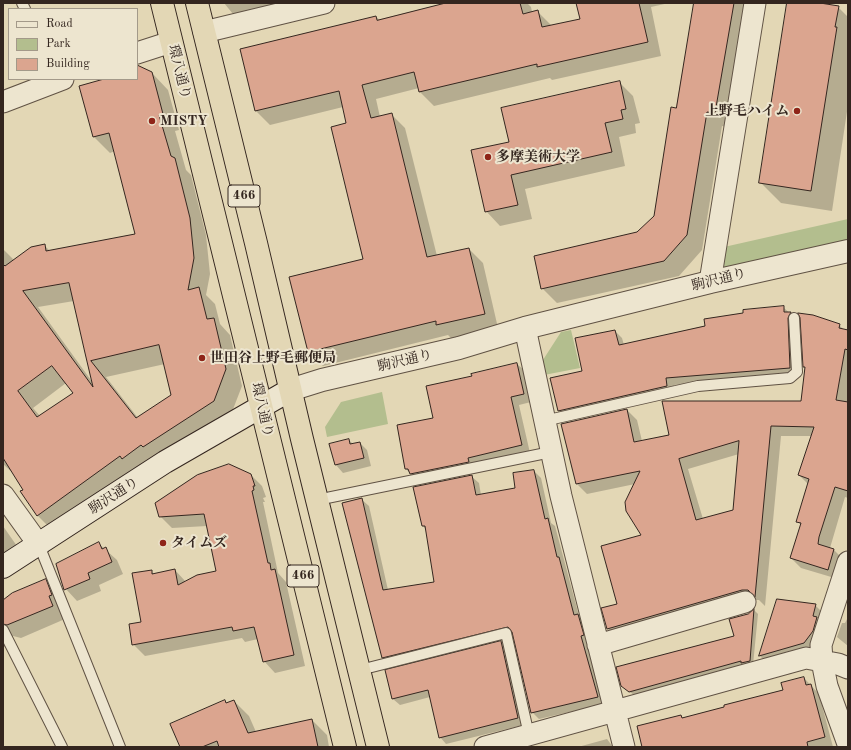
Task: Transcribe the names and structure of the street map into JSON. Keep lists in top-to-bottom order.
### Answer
{
  "streets": {
    "highway": ["環八通り", "466"],
    "street": ["駒沢通り"]
  },
  "crossings": [
    ["環八通り", "駒沢通り"],
    ["466", "駒沢通り"]
  ],
  "places": [
    "上野毛ハイム",
    "MISTY",
    "多摩美術大学",
    "世田谷上野毛郵便局",
    "タイムズ"
  ],
  "legend": ["Road", "Park", "Building"]
}
